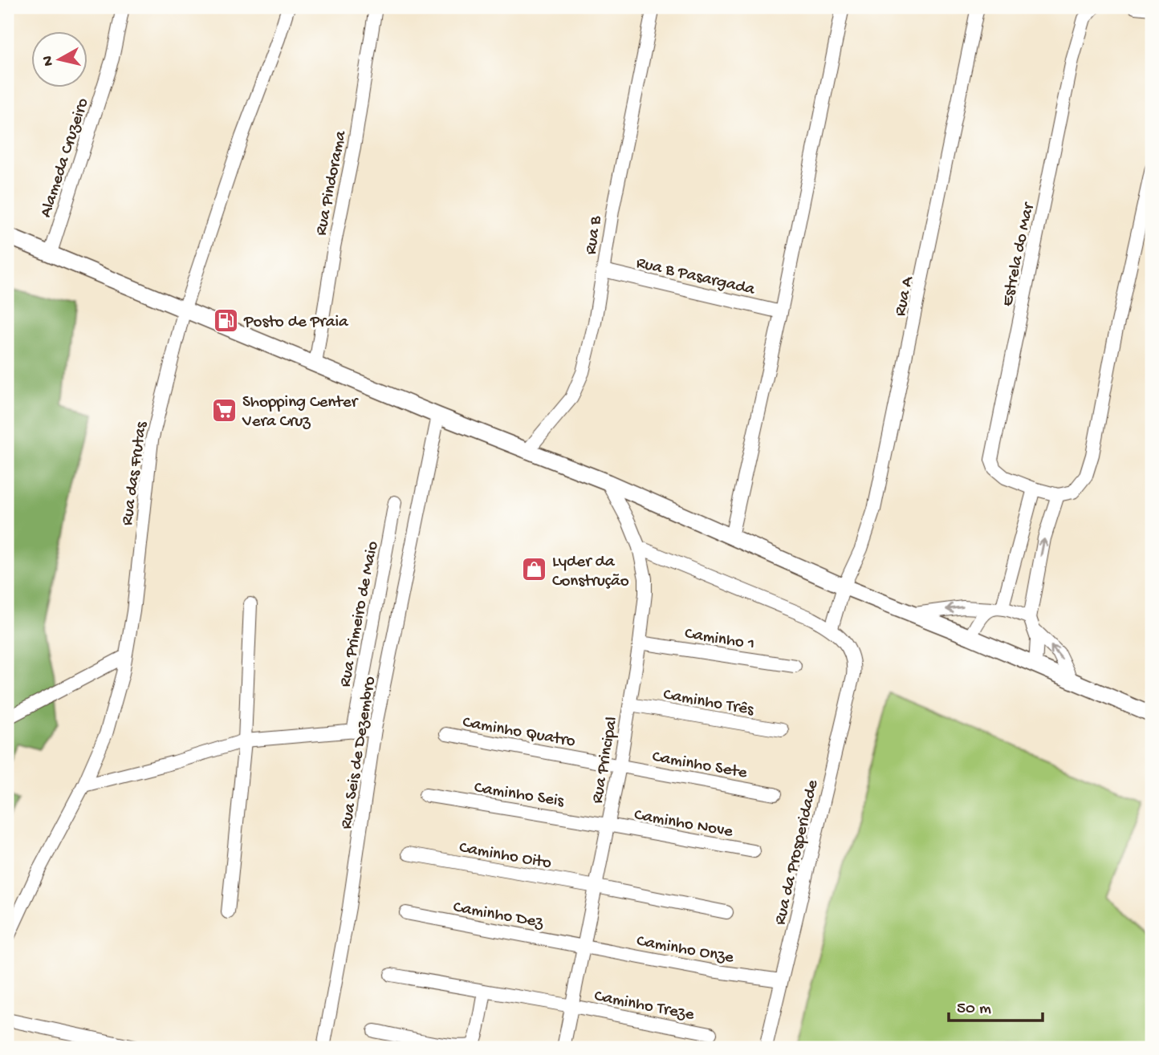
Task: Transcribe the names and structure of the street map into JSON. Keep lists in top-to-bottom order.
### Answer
{
  "streets": {
    "street": [
      "Alameda Cruzeiro",
      "Rua Pindorama",
      "Rua B",
      "Estrela do Mar",
      "Rua B Pasargada",
      "Rua A",
      "Rua das Frutas",
      "Rua Primeiro de Maio",
      "Caminho 1",
      "Caminho Três",
      "Caminho Quatro",
      "Rua Seis de Dezembro",
      "Rua Principal",
      "Caminho Sete",
      "Caminho Seis",
      "Caminho Nove",
      "Rua da Prosperidade",
      "Caminho Oito",
      "Caminho Dez",
      "Caminho Onze",
      "Caminho Treze"
    ]
  },
  "crossings": [
    ["Rua B", "Rua B Pasargada"],
    ["Rua A", "Rua da Prosperidade"],
    ["Caminho 1", "Rua Principal"],
    ["Caminho Três", "Rua Principal"],
    ["Caminho Quatro", "Rua Principal"],
    ["Caminho Quatro", "Caminho Sete"],
    ["Rua Principal", "Caminho Sete"],
    ["Rua Principal", "Caminho Seis"],
    ["Rua Principal", "Caminho Nove"],
    ["Rua Principal", "Caminho Oito"],
    ["Rua Principal", "Caminho Dez"],
    ["Rua Principal", "Caminho Onze"],
    ["Rua Principal", "Caminho Treze"],
    ["Caminho Seis", "Caminho Nove"],
    ["Rua da Prosperidade", "Caminho Onze"],
    ["Caminho Dez", "Caminho Onze"]
  ],
  "places": {
    "fuel station": ["Posto de Praia"],
    "supermarket": ["Shopping Center Vera Cruz"],
    "shop": ["Lyder da Construção"]
  },
  "scale_bar": "50 m",
  "north": "left"
}
